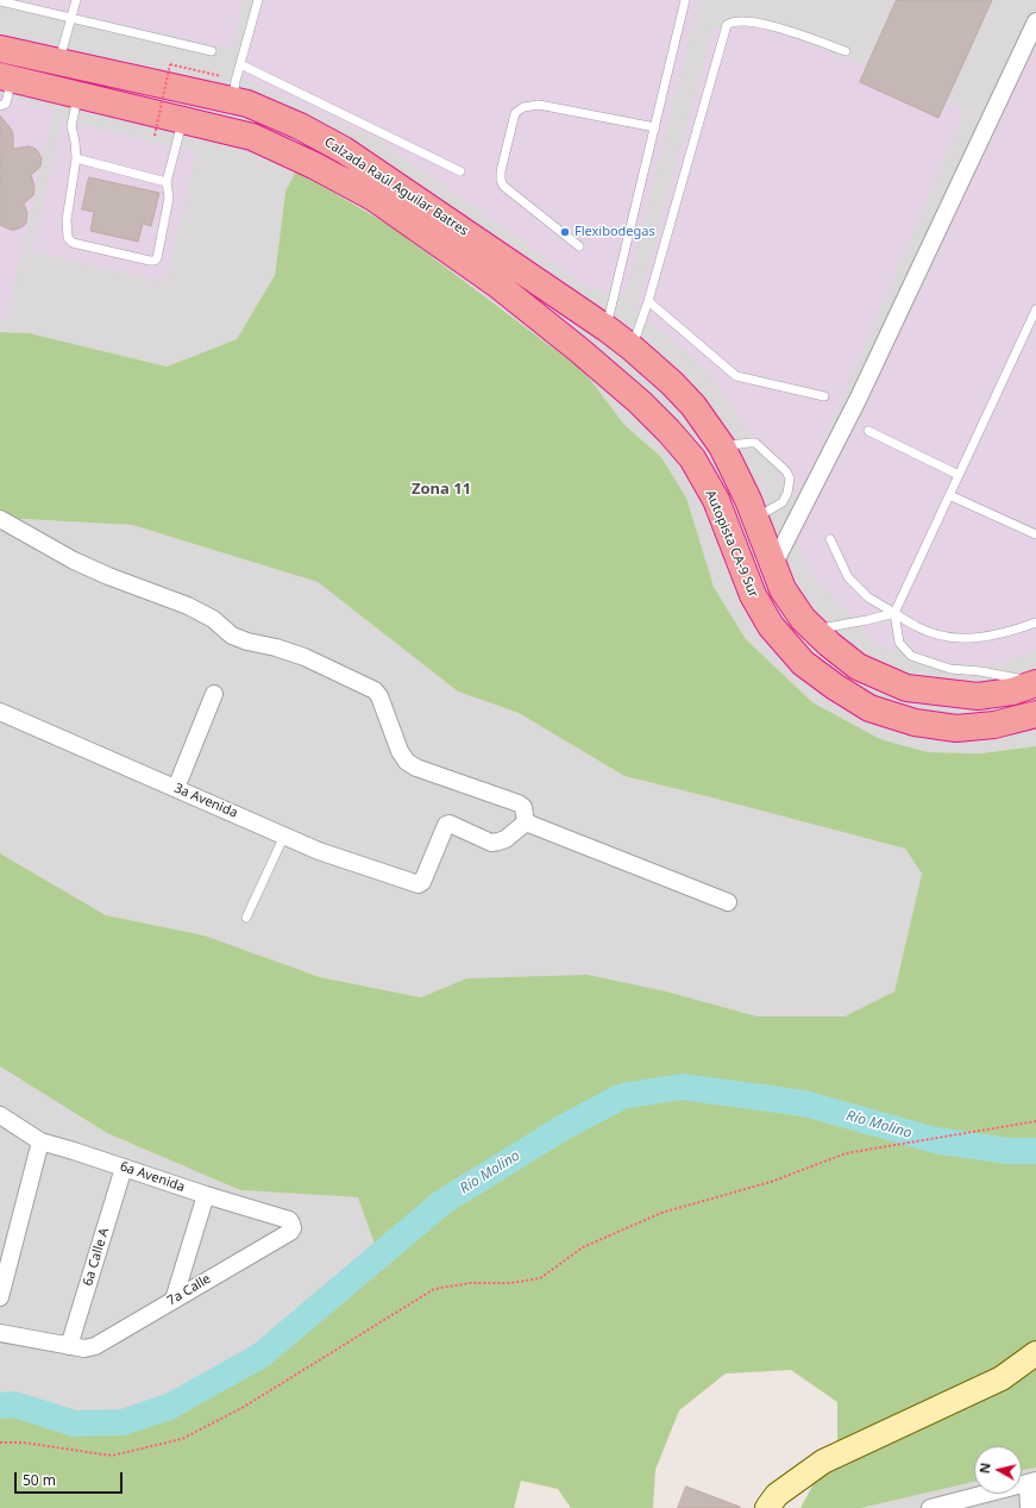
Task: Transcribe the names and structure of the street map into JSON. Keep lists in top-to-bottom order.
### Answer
{
  "streets": {
    "highway": ["Calzada Raúl Aguilar Batres", "Autopista CA-9 Sur"],
    "street": [
      "3a Avenida",
      "6a Avenida",
      "6a Calle A",
      "7a Calle"
    ]
  },
  "crossings": [
    ["Calzada Raúl Aguilar Batres", "Autopista CA-9 Sur"],
    ["6a Avenida", "6a Calle A"],
    ["6a Avenida", "7a Calle"],
    ["6a Calle A", "7a Calle"]
  ],
  "districts": ["Zona 11"],
  "water": ["Río Molino"],
  "places": ["Flexibodegas"],
  "scale_bar": "50 m",
  "north": "left"
}
